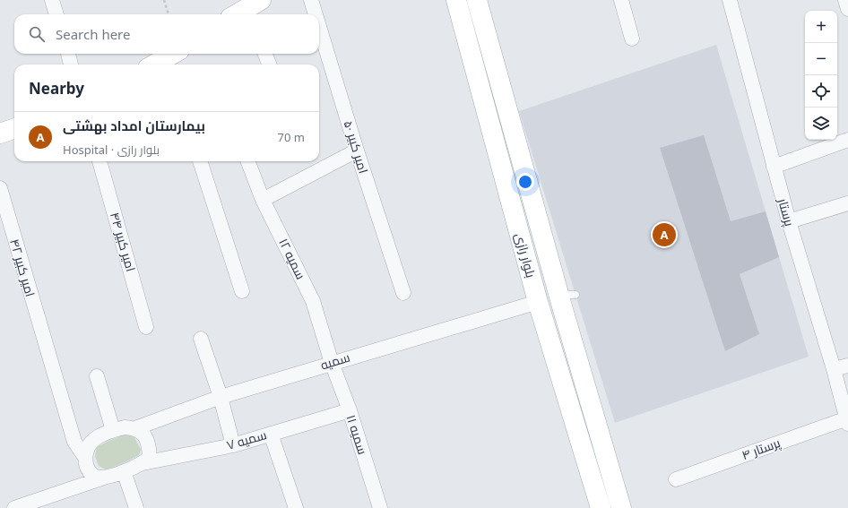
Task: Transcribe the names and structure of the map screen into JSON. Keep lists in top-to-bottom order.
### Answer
{
  "streets": {
    "main road": ["بلوار رازی"],
    "street": [
      "امیر کبیر ۵۰",
      "پرستار",
      "امیر کبیر ۴۴",
      "سمیه ۱۲",
      "امیر کبیر ۴۲",
      "سمیه",
      "سمیه ۱۱",
      "سمیه ۷",
      "پرستار ۴"
    ]
  },
  "crossings": [
    ["پرستار", "پرستار ۴"],
    ["بلوار رازی", "سمیه"],
    ["سمیه ۱۲", "سمیه"],
    ["سمیه ۱۲", "سمیه ۱۱"],
    ["امیر کبیر ۴۲", "سمیه"],
    ["امیر کبیر ۴۲", "سمیه ۷"],
    ["سمیه", "سمیه ۱۱"],
    ["سمیه", "سمیه ۷"],
    ["سمیه ۱۱", "سمیه ۷"]
  ],
  "page": {
    "map_buttons": ["+", "−"],
    "search": "Search here",
    "heading": "Nearby",
    "list": [
      {
        "mark": "A",
        "name": "بیمارستان امداد بهشتی",
        "note": "Hospital · بلوار رازی",
        "value": "70 m"
      }
    ],
    "pins": "A"
  }
}
